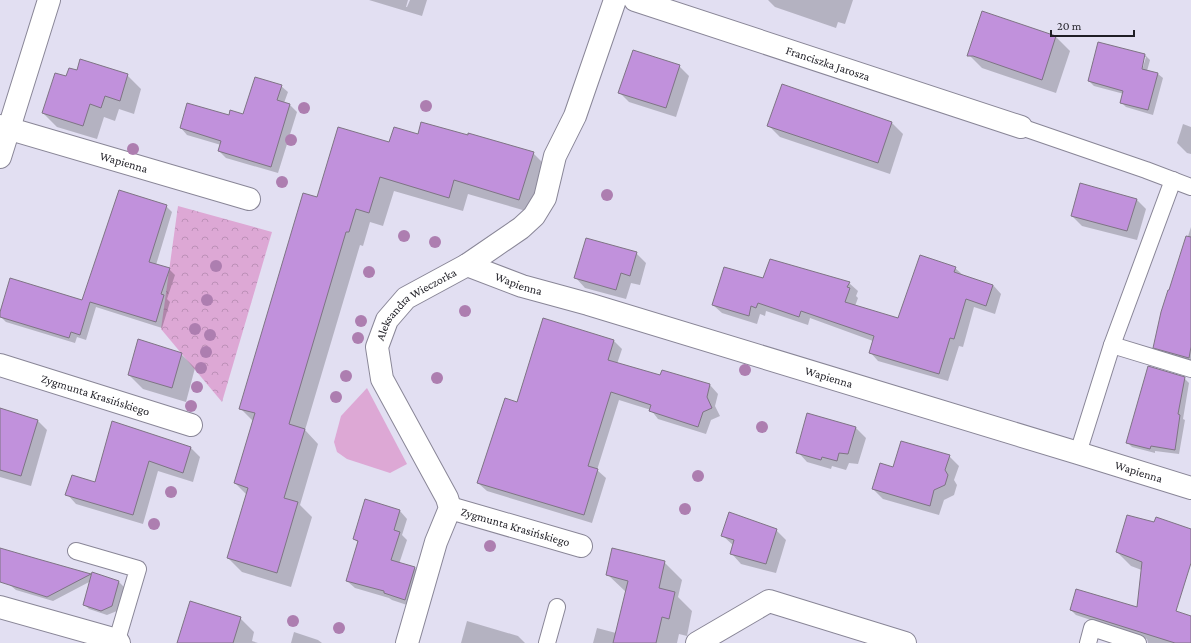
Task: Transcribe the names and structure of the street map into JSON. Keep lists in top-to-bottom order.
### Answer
{
  "streets": {
    "street": [
      "Franciszka Jarosza",
      "Wapienna",
      "Aleksandra Wieczorka",
      "Zygmunta Krasińskiego"
    ]
  },
  "crossings": [
    ["Wapienna", "Aleksandra Wieczorka"],
    ["Aleksandra Wieczorka", "Zygmunta Krasińskiego"]
  ],
  "scale_bar": "20 m"
}
